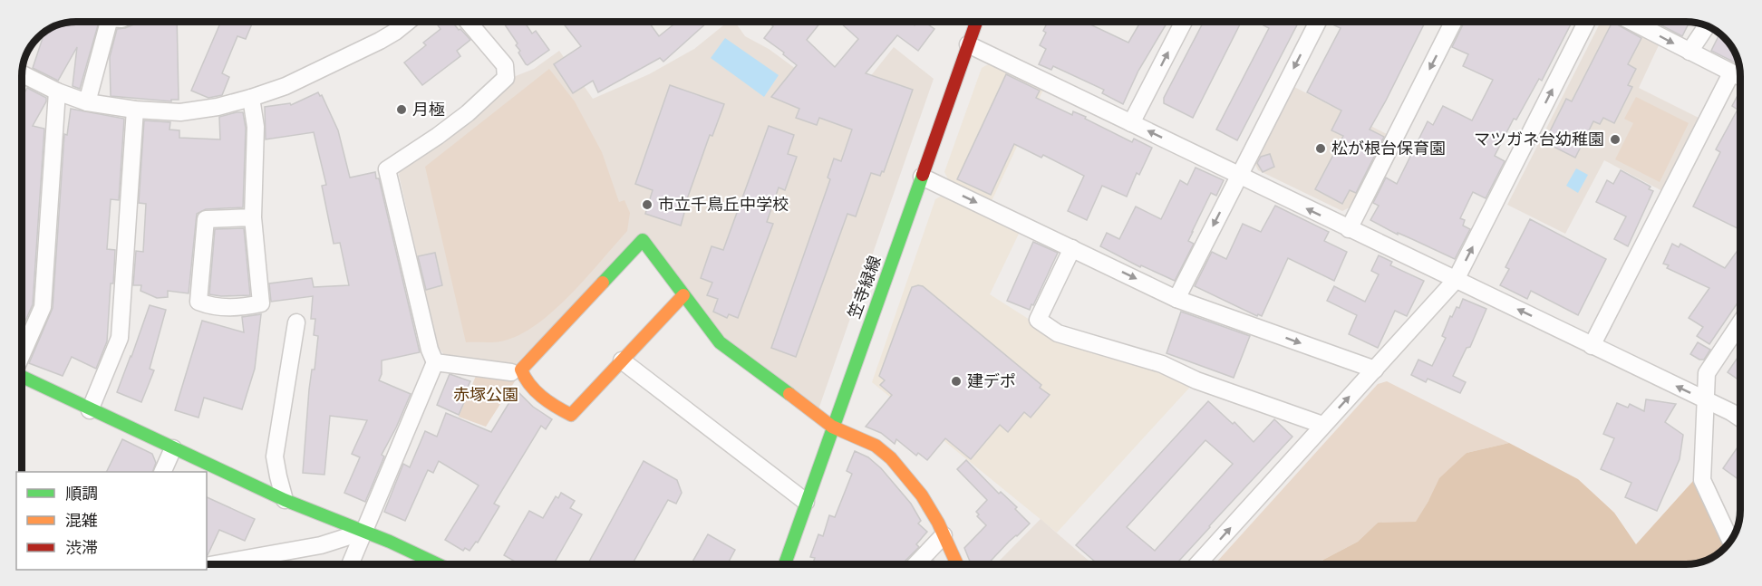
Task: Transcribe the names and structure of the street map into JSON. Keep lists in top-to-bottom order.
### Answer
{
  "streets": {
    "street": ["笠寺緑線"]
  },
  "parks": ["赤塚公園"],
  "places": [
    "月極",
    "マツガネ台幼稚園",
    "松が根台保育園",
    "市立千鳥丘中学校",
    "建デポ"
  ],
  "legend": ["順調", "混雑", "渋滞"]
}
